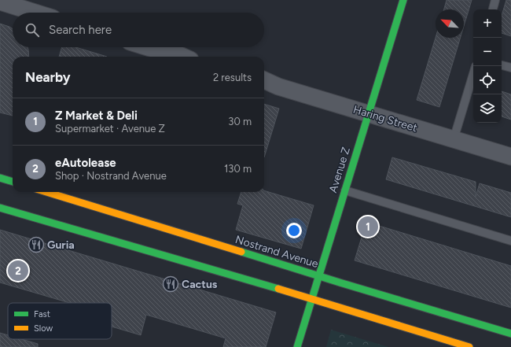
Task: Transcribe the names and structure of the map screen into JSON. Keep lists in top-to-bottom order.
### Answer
{
  "streets": {
    "main road": ["Avenue Z", "Nostrand Avenue"],
    "street": ["Haring Street"]
  },
  "crossings": [
    ["Haring Street", "Avenue Z"],
    ["Avenue Z", "Nostrand Avenue"]
  ],
  "places": {
    "restaurant": ["Guria", "Cactus"]
  },
  "legend": ["Fast", "Slow"],
  "north": "top left",
  "page": {
    "map_buttons": ["+", "−"],
    "search": "Search here",
    "heading": ["Nearby", "2 results"],
    "list": [
      {
        "mark": "1",
        "name": "Z Market & Deli",
        "note": "Supermarket · Avenue Z",
        "value": "30 m"
      },
      {
        "mark": "2",
        "name": "eAutolease",
        "note": "Shop · Nostrand Avenue",
        "value": "130 m"
      }
    ],
    "pins": ["1", "2"]
  }
}
